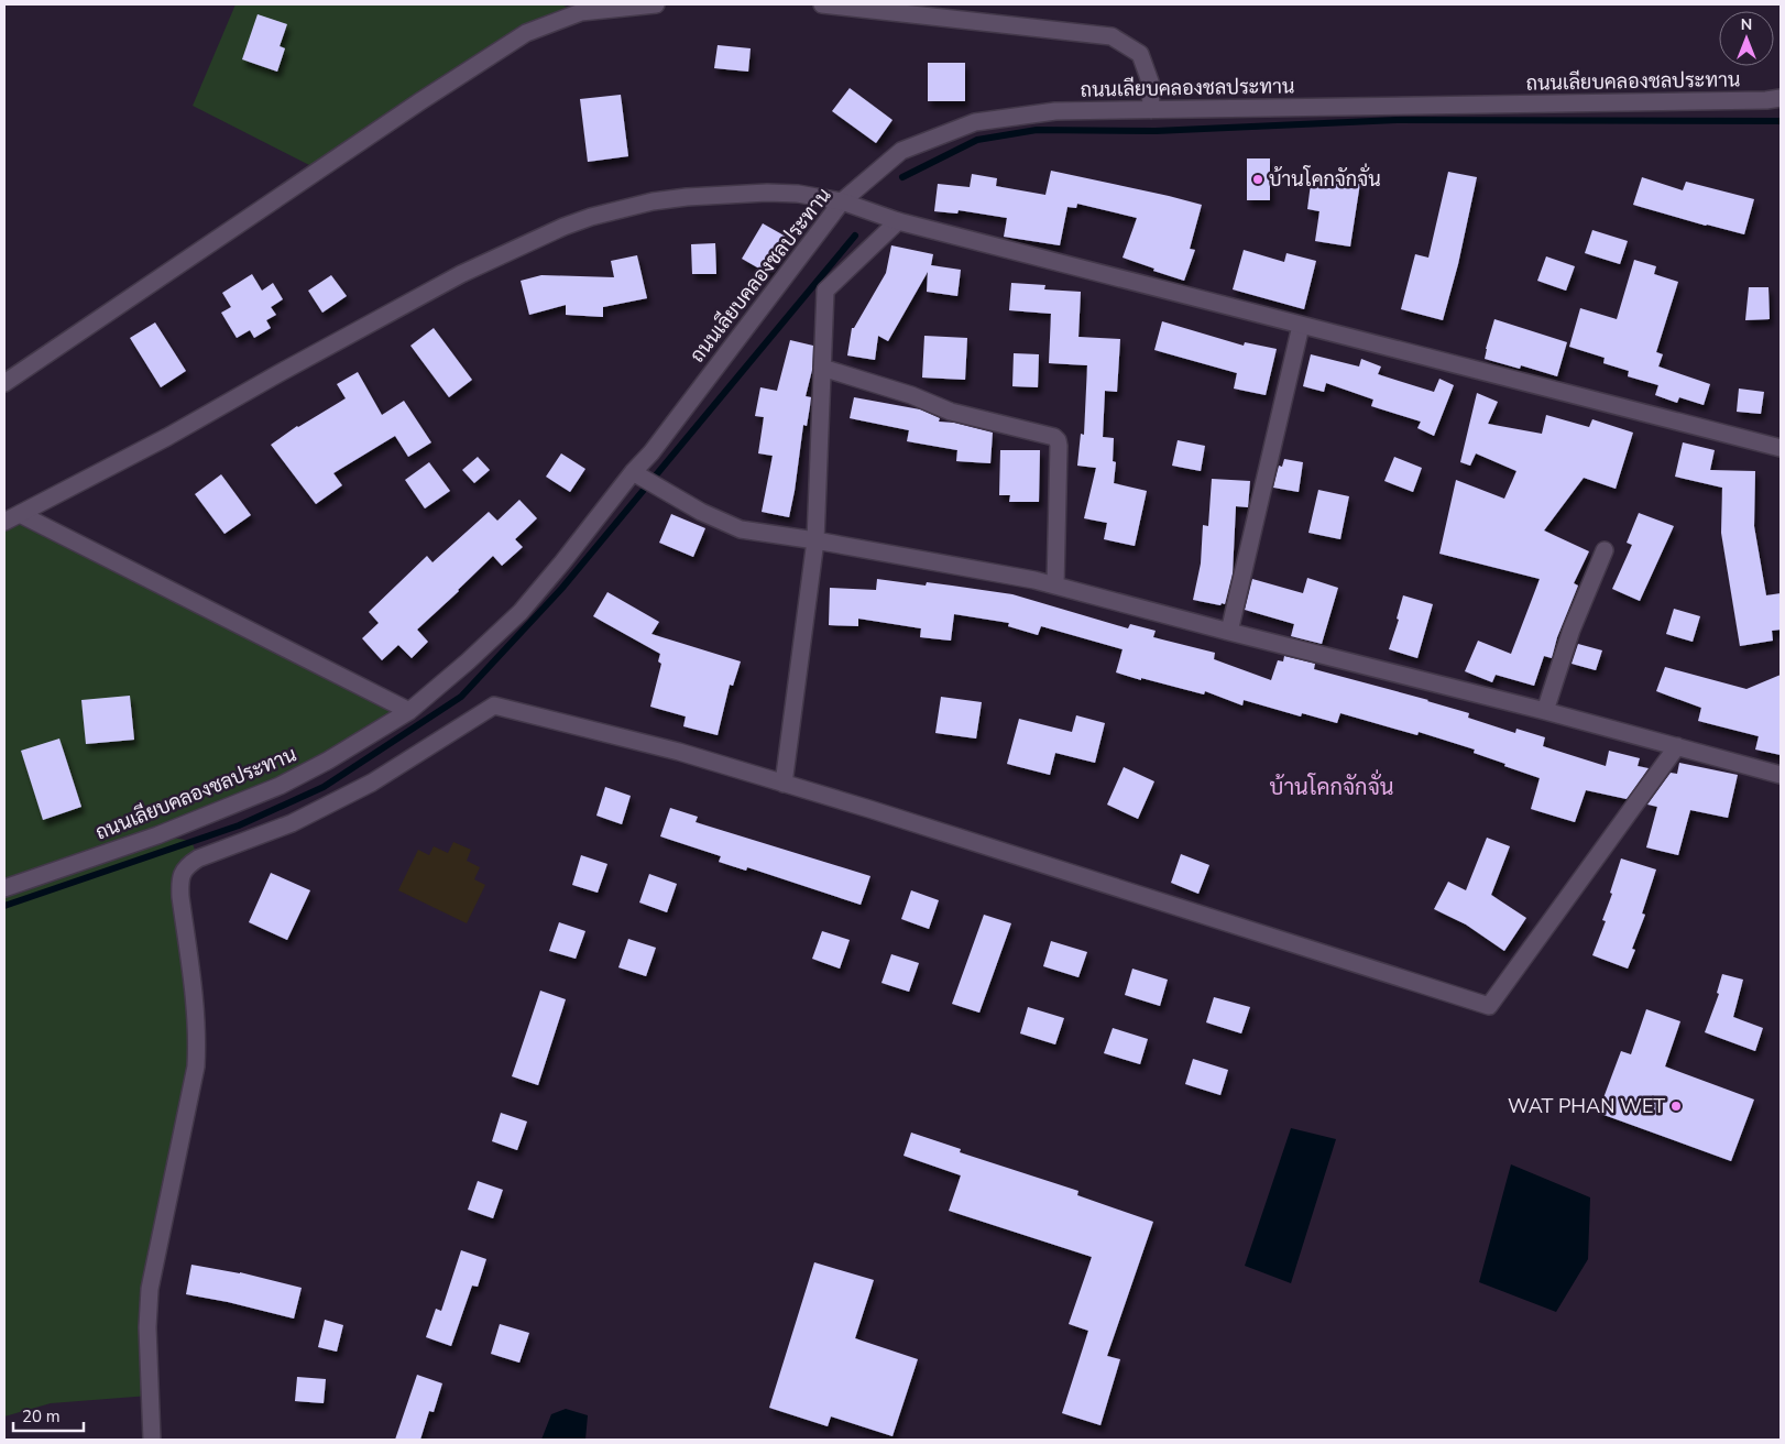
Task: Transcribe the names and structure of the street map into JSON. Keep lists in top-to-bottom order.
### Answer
{
  "streets": {
    "street": ["ถนนเลียบคลองชลประทาน"]
  },
  "districts": ["บ้านโคกจักจั่น"],
  "places": ["บ้านโคกจักจั่น", "WAT PHAN WET"],
  "scale_bar": "20 m",
  "north": "top"
}
